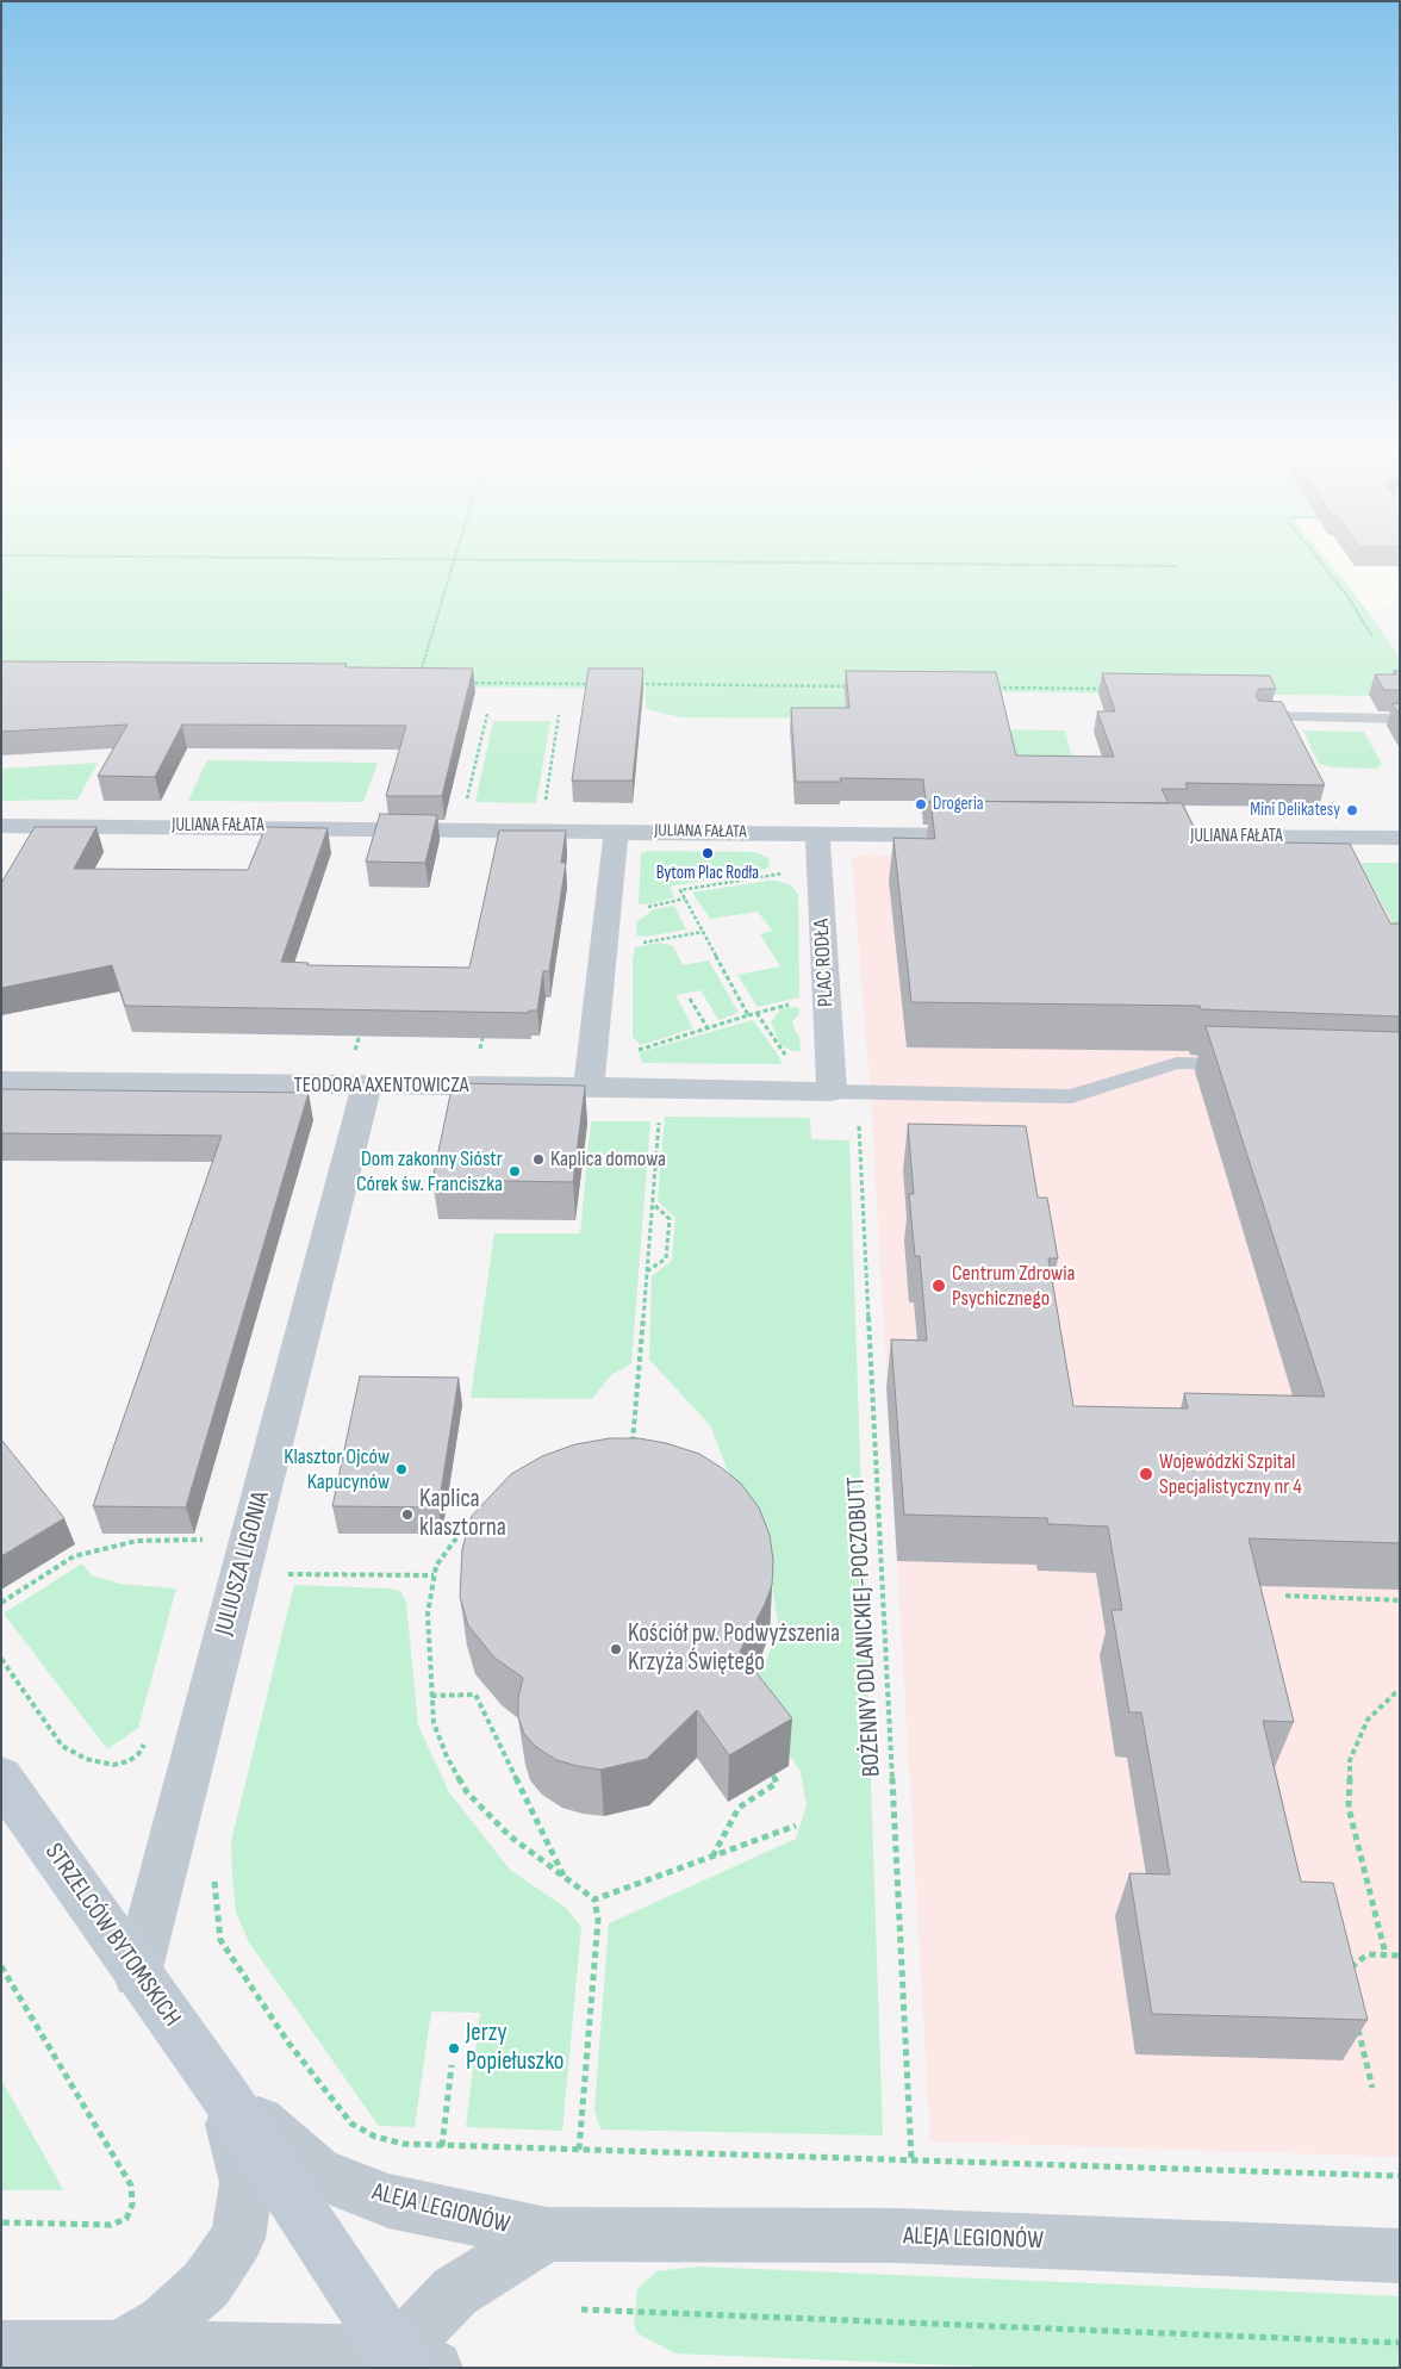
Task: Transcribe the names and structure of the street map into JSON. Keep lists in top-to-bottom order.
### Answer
{
  "streets": {
    "main road": ["STRZELCÓW BYTOMSKICH"],
    "street": [
      "JULIANA FAŁATA",
      "PLAC RODŁA",
      "TEODORA AXENTOWICZA",
      "JULIUSZA LIGONIA",
      "ALEJA LEGIONÓW"
    ],
    "path": ["BOŻENNY ODLANICKIEJ-POCZOBUTT"]
  },
  "crossings": [
    ["JULIANA FAŁATA", "PLAC RODŁA"],
    ["PLAC RODŁA", "TEODORA AXENTOWICZA"],
    ["PLAC RODŁA", "BOŻENNY ODLANICKIEJ-POCZOBUTT"],
    ["TEODORA AXENTOWICZA", "JULIUSZA LIGONIA"],
    ["TEODORA AXENTOWICZA", "BOŻENNY ODLANICKIEJ-POCZOBUTT"],
    ["JULIUSZA LIGONIA", "STRZELCÓW BYTOMSKICH"],
    ["STRZELCÓW BYTOMSKICH", "ALEJA LEGIONÓW"]
  ],
  "places": [
    "Drogeria",
    "Mini Delikatesy",
    "Bytom Plac Rodła",
    "Kaplica domowa",
    "Dom zakonny Sióstr Córek św. Franciszka",
    "Centrum Zdrowia Psychicznego",
    "Klasztor Ojców Kapucynów",
    "Wojewódzki Szpital Specjalistyczny nr 4",
    "Kaplica klasztorna",
    "Kościół pw. Podwyższenia Krzyża Świętego",
    "Jerzy Popiełuszko"
  ]
}
